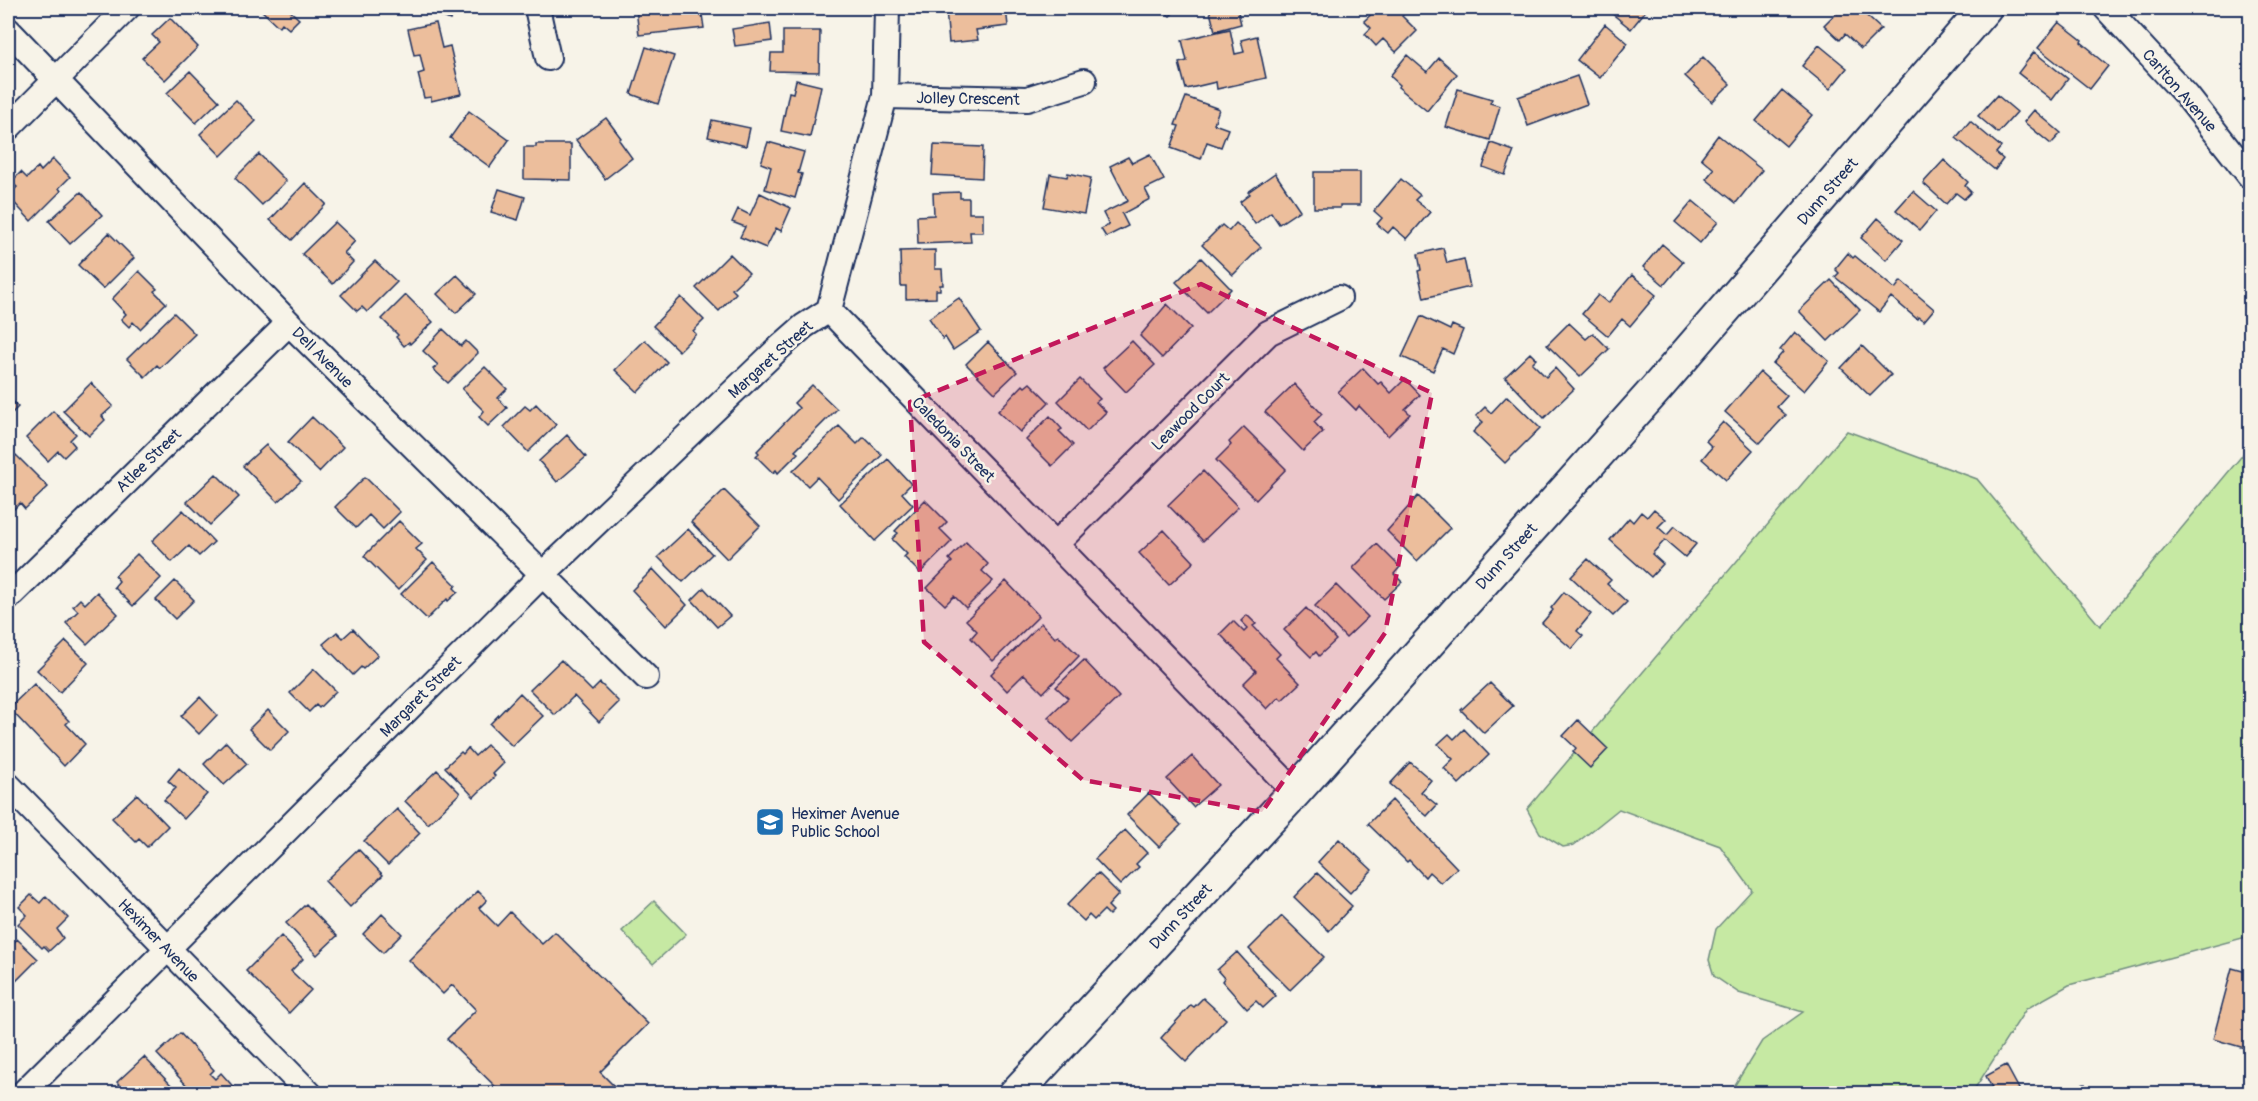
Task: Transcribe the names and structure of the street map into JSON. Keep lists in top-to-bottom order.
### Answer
{
  "streets": {
    "street": [
      "Carlton Avenue",
      "Jolley Crescent",
      "Dunn Street",
      "Dell Avenue",
      "Margaret Street",
      "Leawood Court",
      "Caledonia Street",
      "Atlee Street",
      "Heximer Avenue"
    ]
  },
  "crossings": [
    ["Dunn Street", "Caledonia Street"],
    ["Dell Avenue", "Margaret Street"],
    ["Dell Avenue", "Atlee Street"],
    ["Margaret Street", "Caledonia Street"],
    ["Margaret Street", "Heximer Avenue"],
    ["Leawood Court", "Caledonia Street"]
  ],
  "places": {
    "school or university": ["Heximer Avenue Public School"]
  }
}
